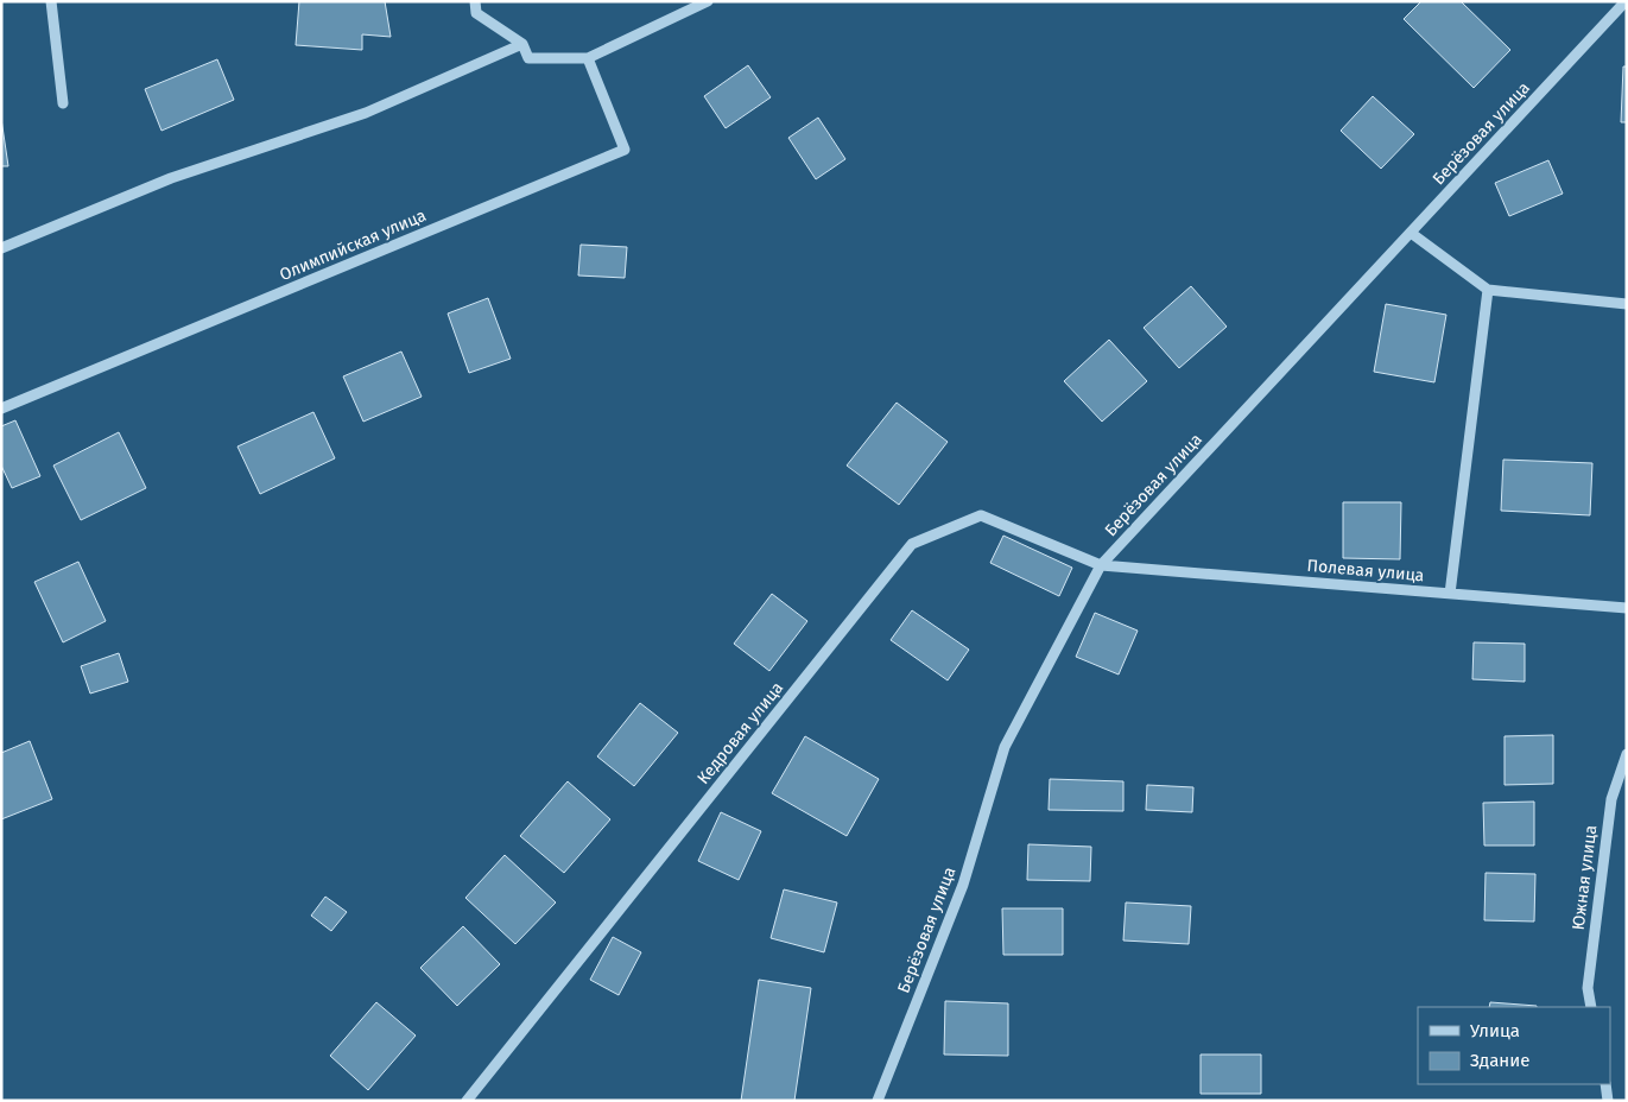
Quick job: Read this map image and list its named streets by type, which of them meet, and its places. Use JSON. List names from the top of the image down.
{
  "streets": {
    "street": [
      "Берёзовая улица",
      "Олимпийская улица",
      "Полевая улица",
      "Кедровая улица",
      "Южная улица"
    ]
  },
  "crossings": [
    ["Берёзовая улица", "Полевая улица"],
    ["Берёзовая улица", "Кедровая улица"],
    ["Полевая улица", "Кедровая улица"]
  ],
  "legend": ["Улица", "Здание"]
}
